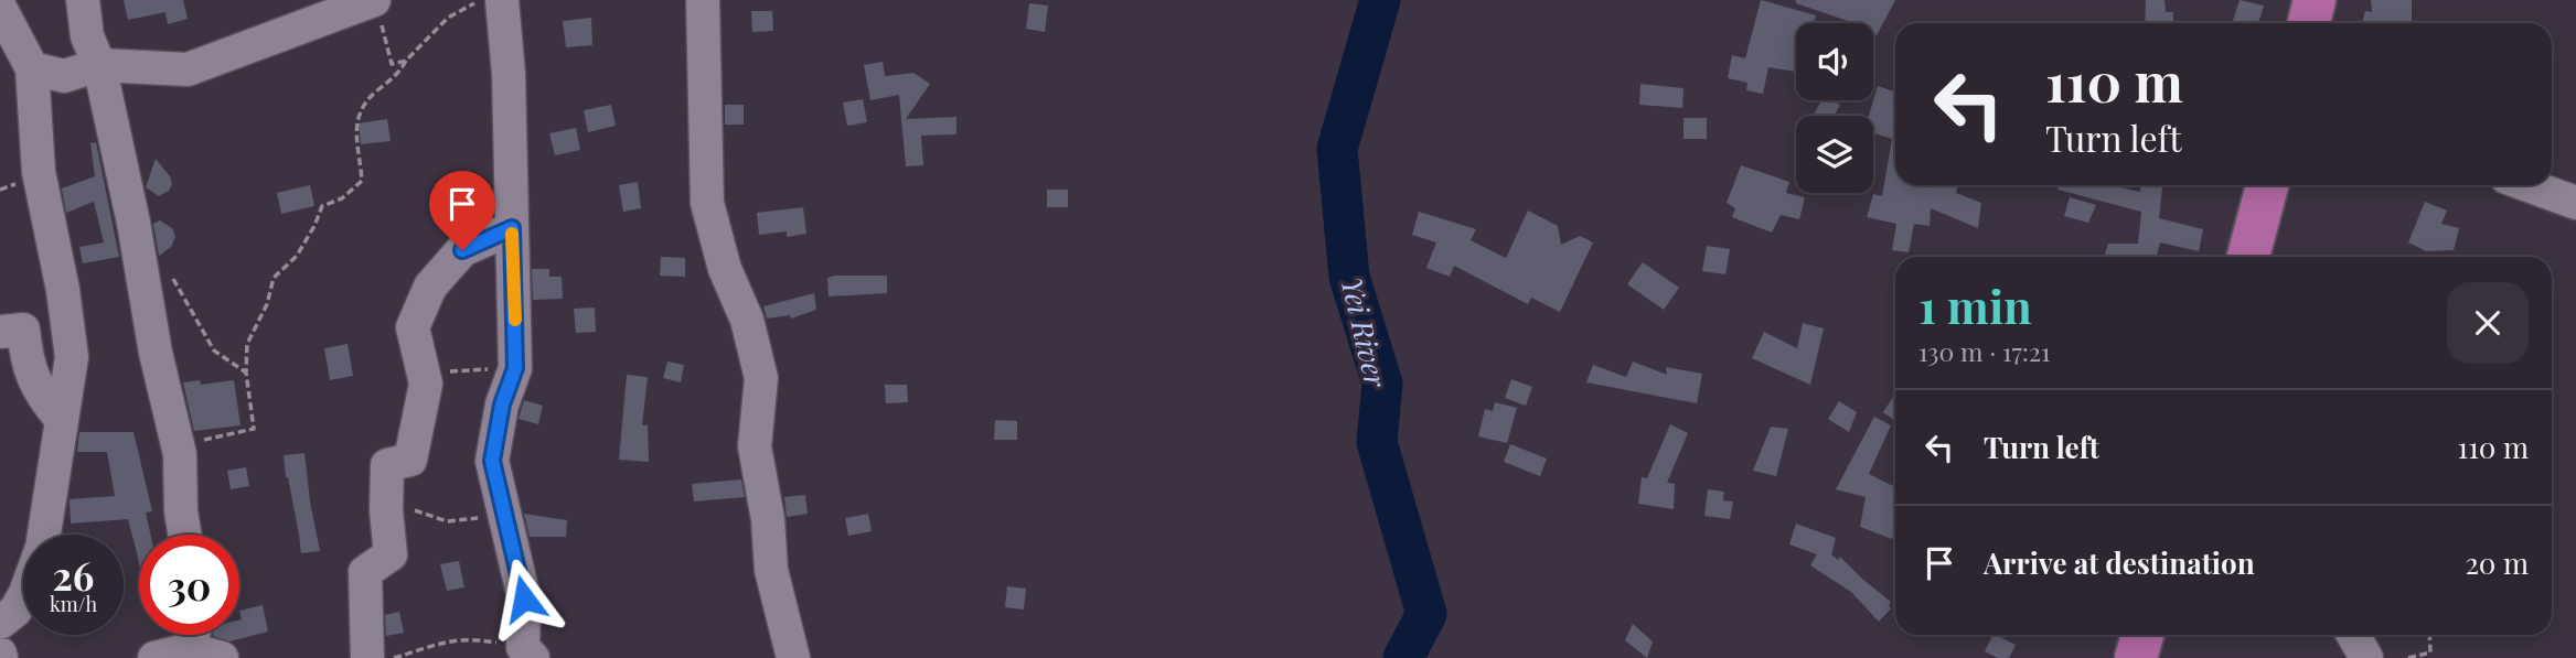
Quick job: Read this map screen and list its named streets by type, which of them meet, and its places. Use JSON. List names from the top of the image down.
{
  "water": ["Yei River"],
  "page": {
    "turn": ["110 m", "Turn left"],
    "heading": ["1 min", "130 m · 17:21"],
    "list": [
      {
        "name": "Turn left",
        "value": "110 m"
      },
      {
        "name": "Arrive at destination",
        "value": "20 m"
      }
    ],
    "speed": "26 km/h",
    "limit": "30"
  }
}
